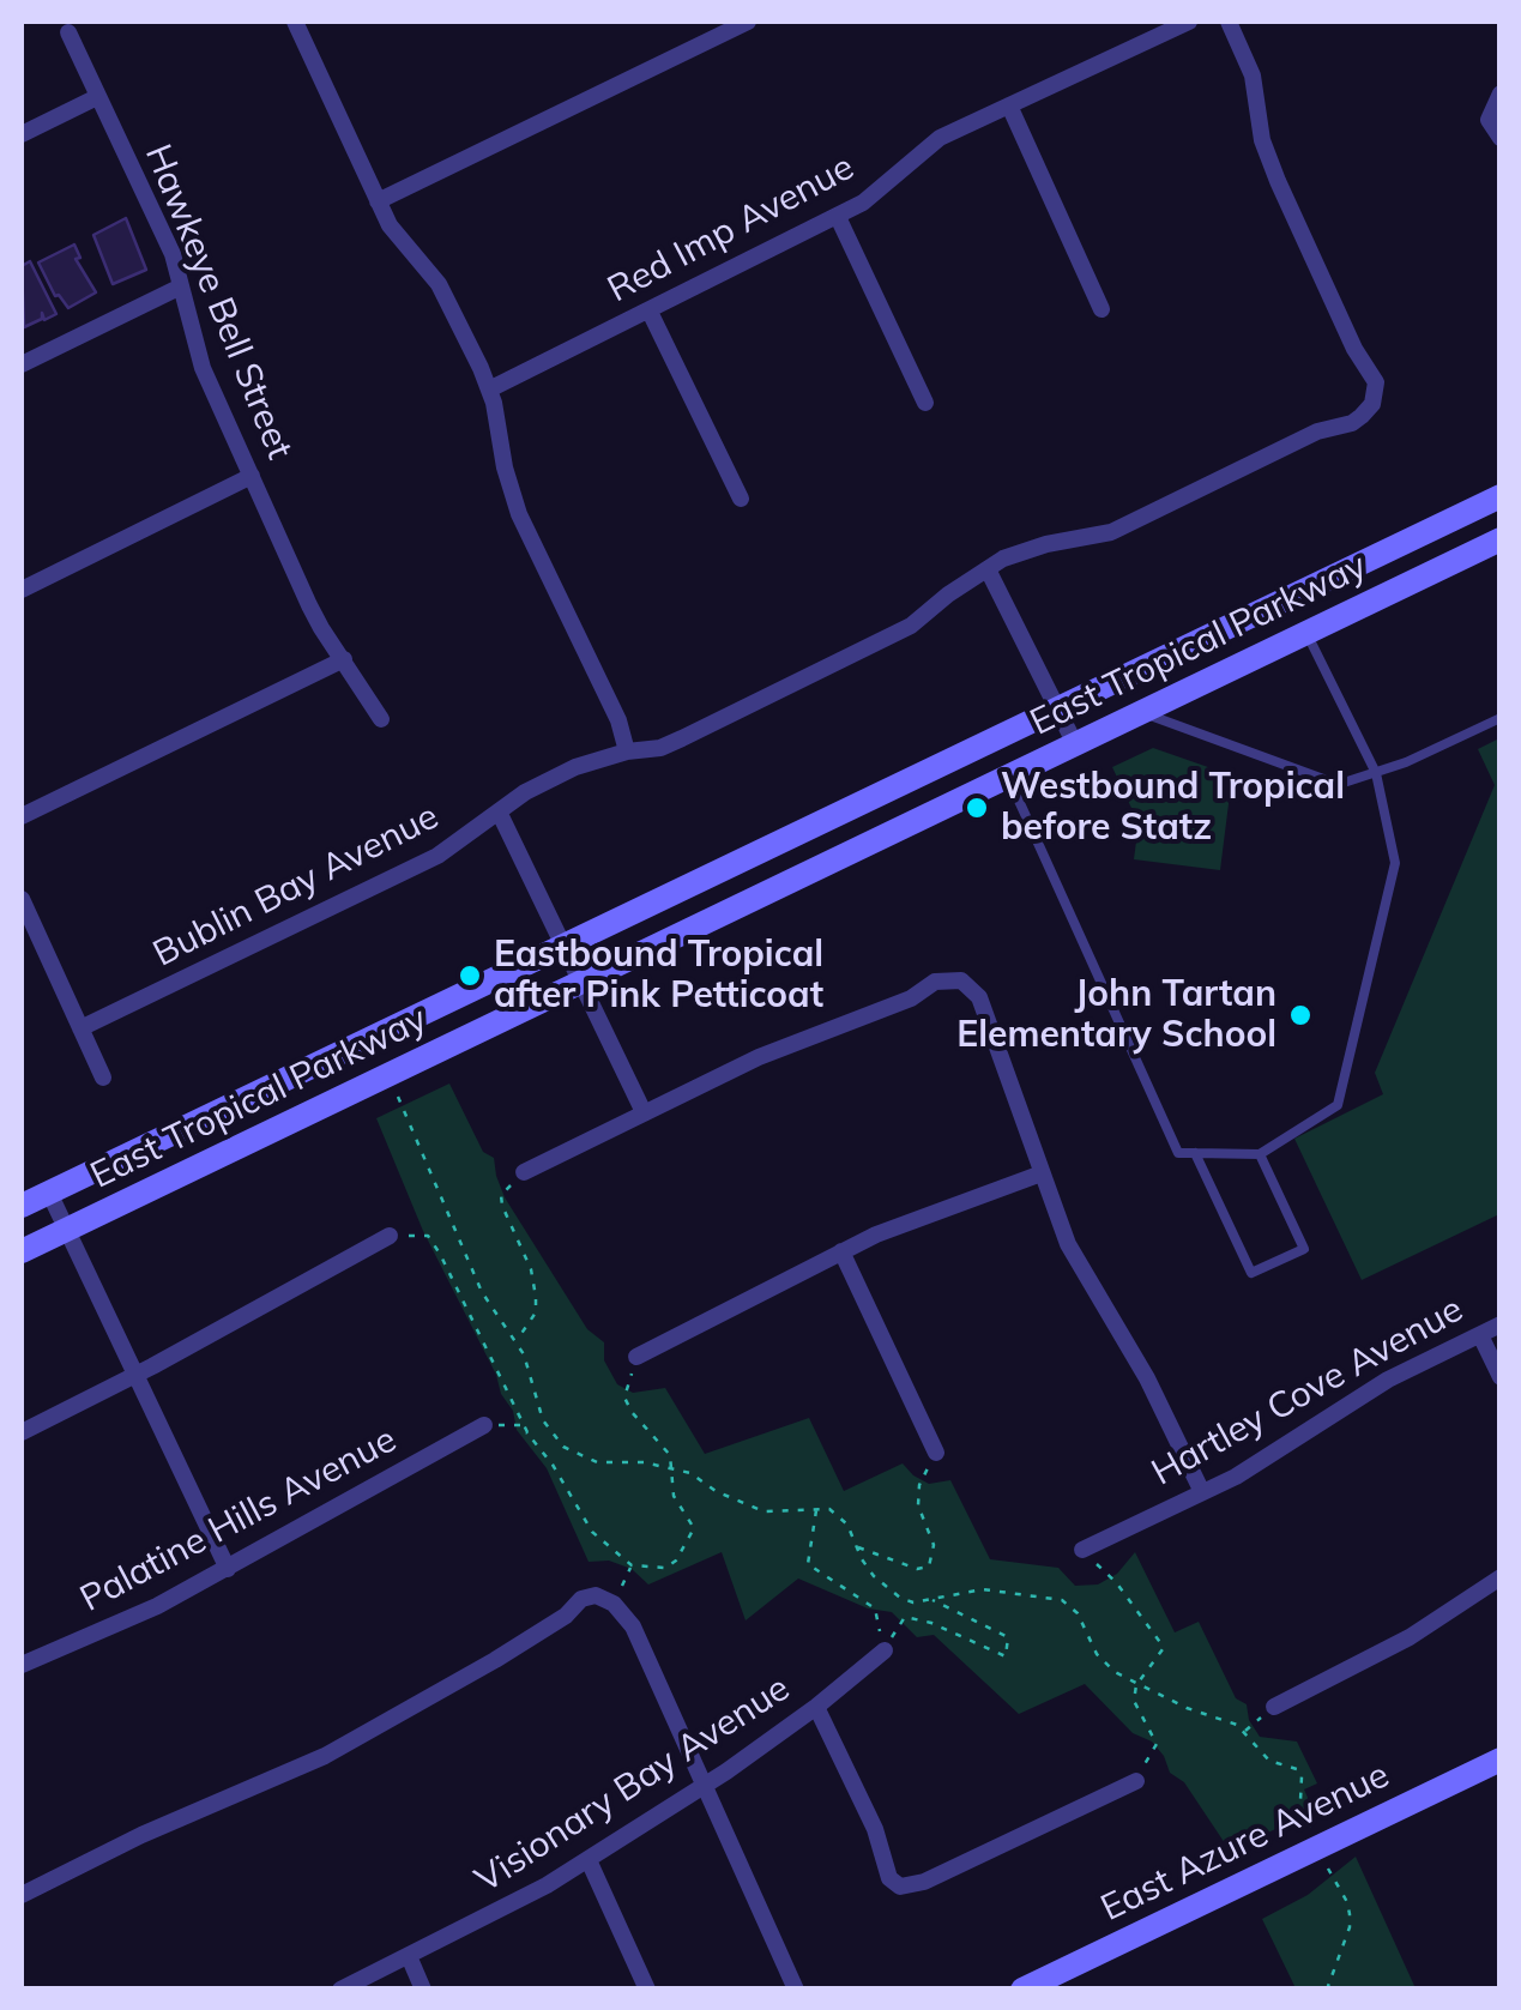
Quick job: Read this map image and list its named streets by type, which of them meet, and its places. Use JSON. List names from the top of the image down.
{
  "streets": {
    "main road": ["East Tropical Parkway", "East Azure Avenue"],
    "street": [
      "Red Imp Avenue",
      "Hawkeye Bell Street",
      "Bublin Bay Avenue",
      "Hartley Cove Avenue",
      "Palatine Hills Avenue",
      "Visionary Bay Avenue"
    ]
  },
  "places": ["Westbound Tropical before Statz", "Eastbound Tropical after Pink Petticoat", "John Tartan Elementary School"]
}
